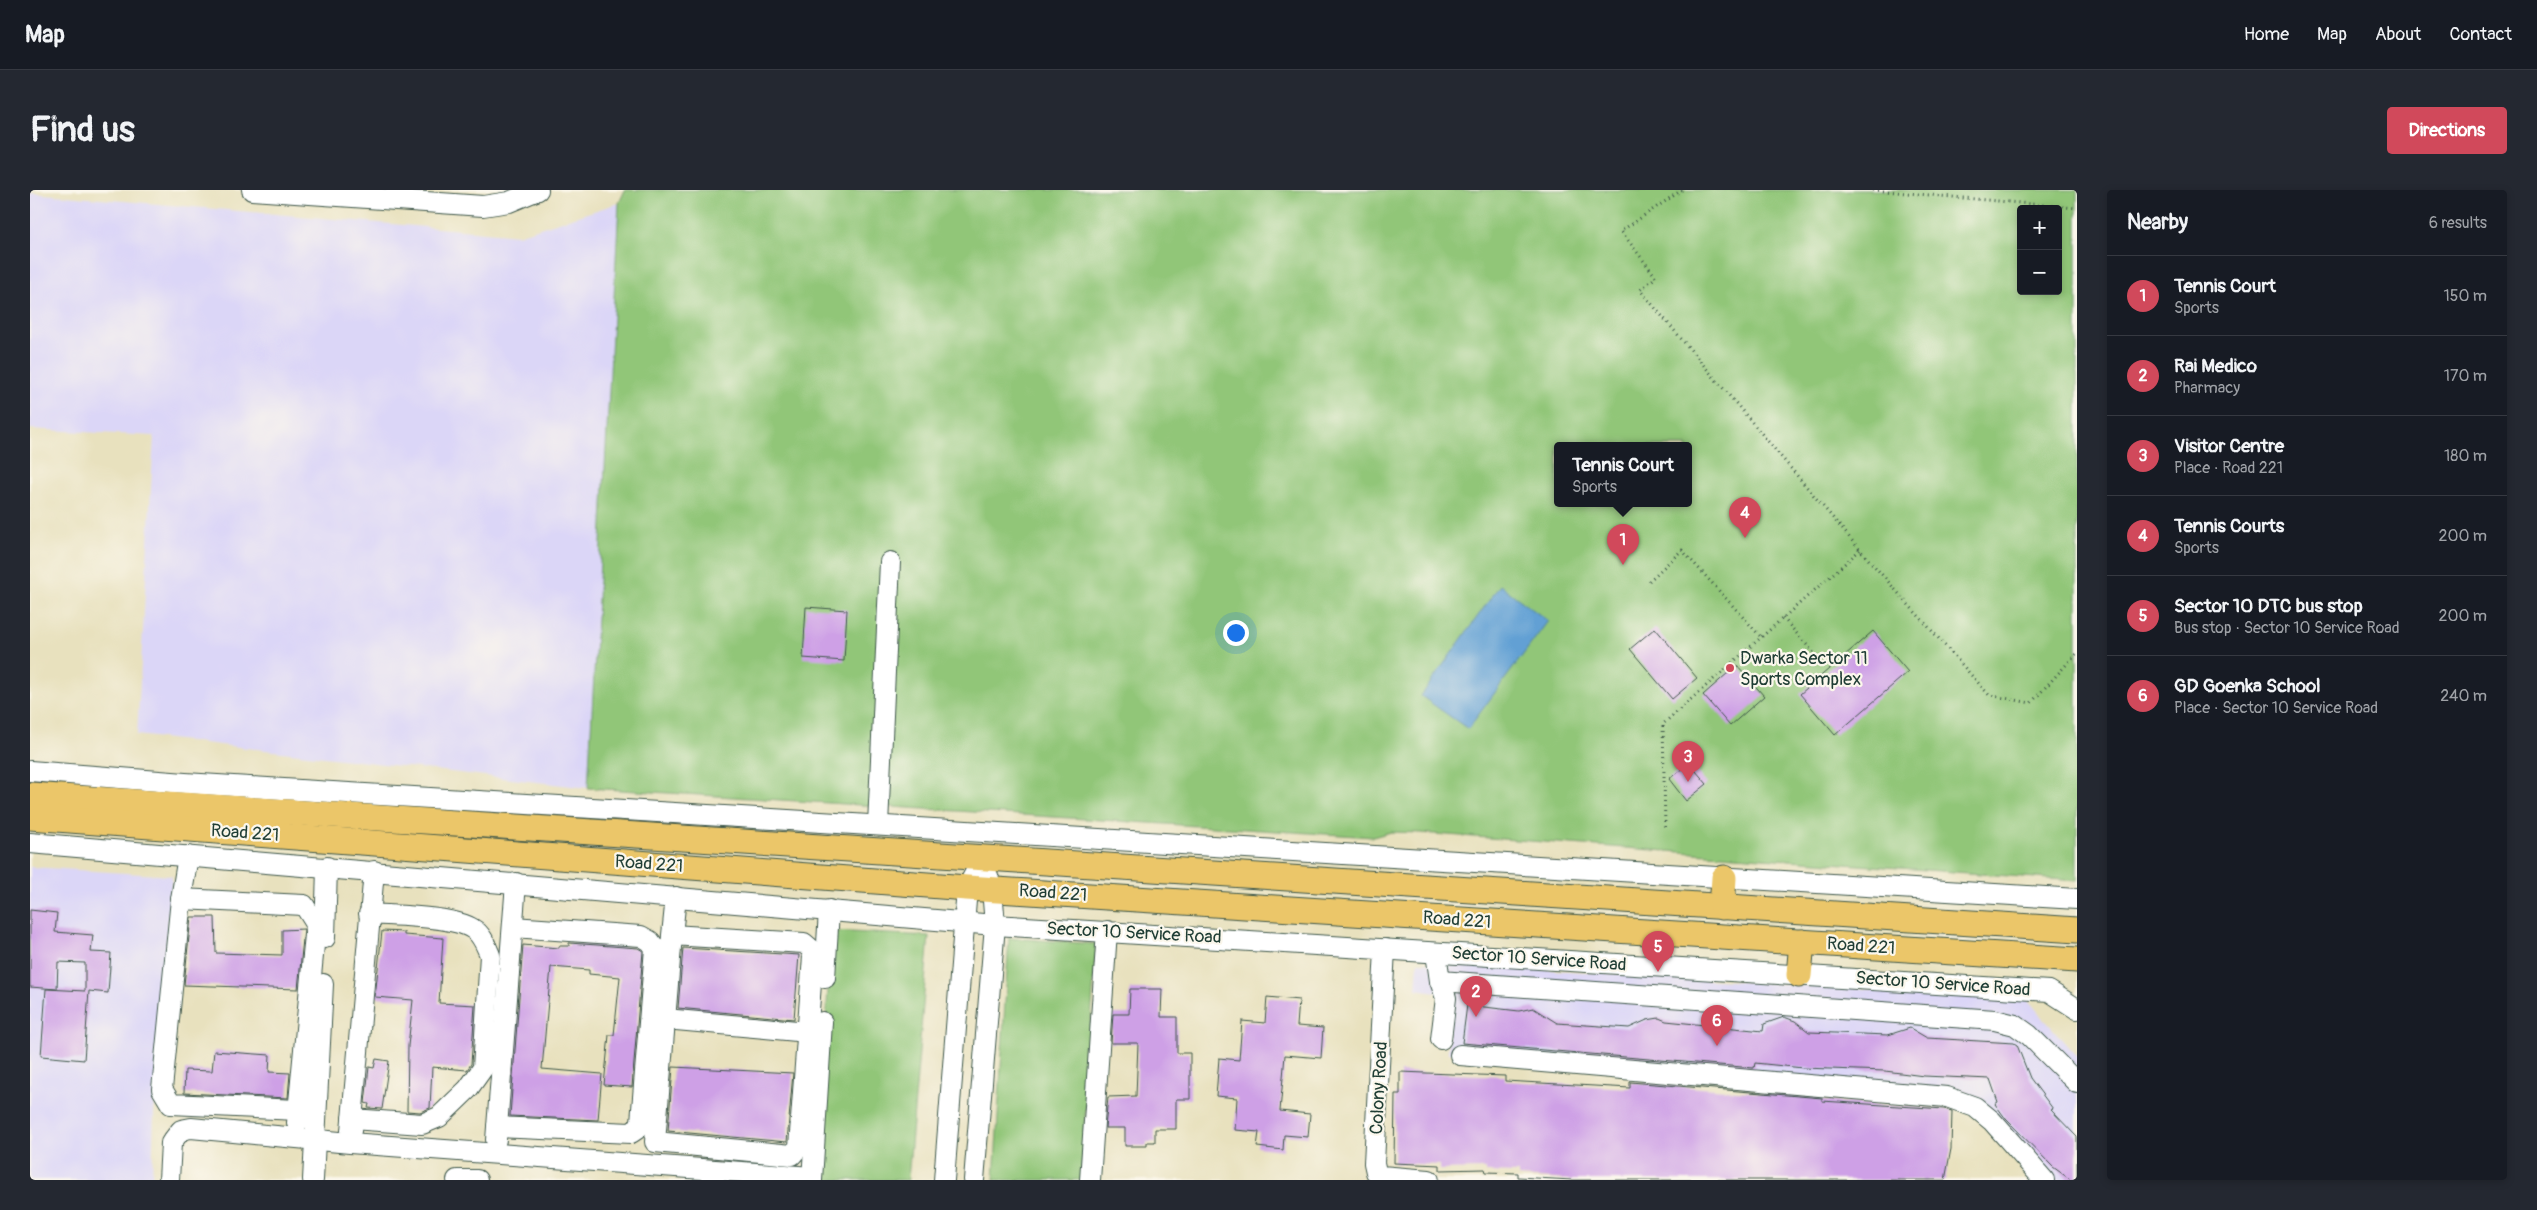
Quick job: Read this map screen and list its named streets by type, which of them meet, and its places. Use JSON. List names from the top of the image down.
{
  "streets": {
    "main road": ["Road 221"],
    "street": ["Sector 10 Service Road", "Colony Road"]
  },
  "crossings": [
    ["Sector 10 Service Road", "Colony Road"]
  ],
  "places": ["Dwarka Sector 11 Sports Complex"],
  "page": {
    "header": "Map",
    "nav": [
      "Home",
      "Map",
      "About",
      "Contact"
    ],
    "buttons": "Directions",
    "title": "Find us",
    "heading": ["Nearby", "6 results"],
    "map_buttons": ["+", "−"],
    "list": [
      {
        "mark": "1",
        "name": "Tennis Court",
        "note": "Sports",
        "value": "150 m"
      },
      {
        "mark": "2",
        "name": "Rai Medico",
        "note": "Pharmacy",
        "value": "170 m"
      },
      {
        "mark": "3",
        "name": "Visitor Centre",
        "note": "Place · Road 221",
        "value": "180 m"
      },
      {
        "mark": "4",
        "name": "Tennis Courts",
        "note": "Sports",
        "value": "200 m"
      },
      {
        "mark": "5",
        "name": "Sector 10 DTC bus stop",
        "note": "Bus stop · Sector 10 Service Road",
        "value": "200 m"
      },
      {
        "mark": "6",
        "name": "GD Goenka School",
        "note": "Place · Sector 10 Service Road",
        "value": "240 m"
      }
    ],
    "popup": ["Tennis Court", "Sports"],
    "pins": [
      "4",
      "1",
      "3",
      "5",
      "2",
      "6"
    ]
  }
}
